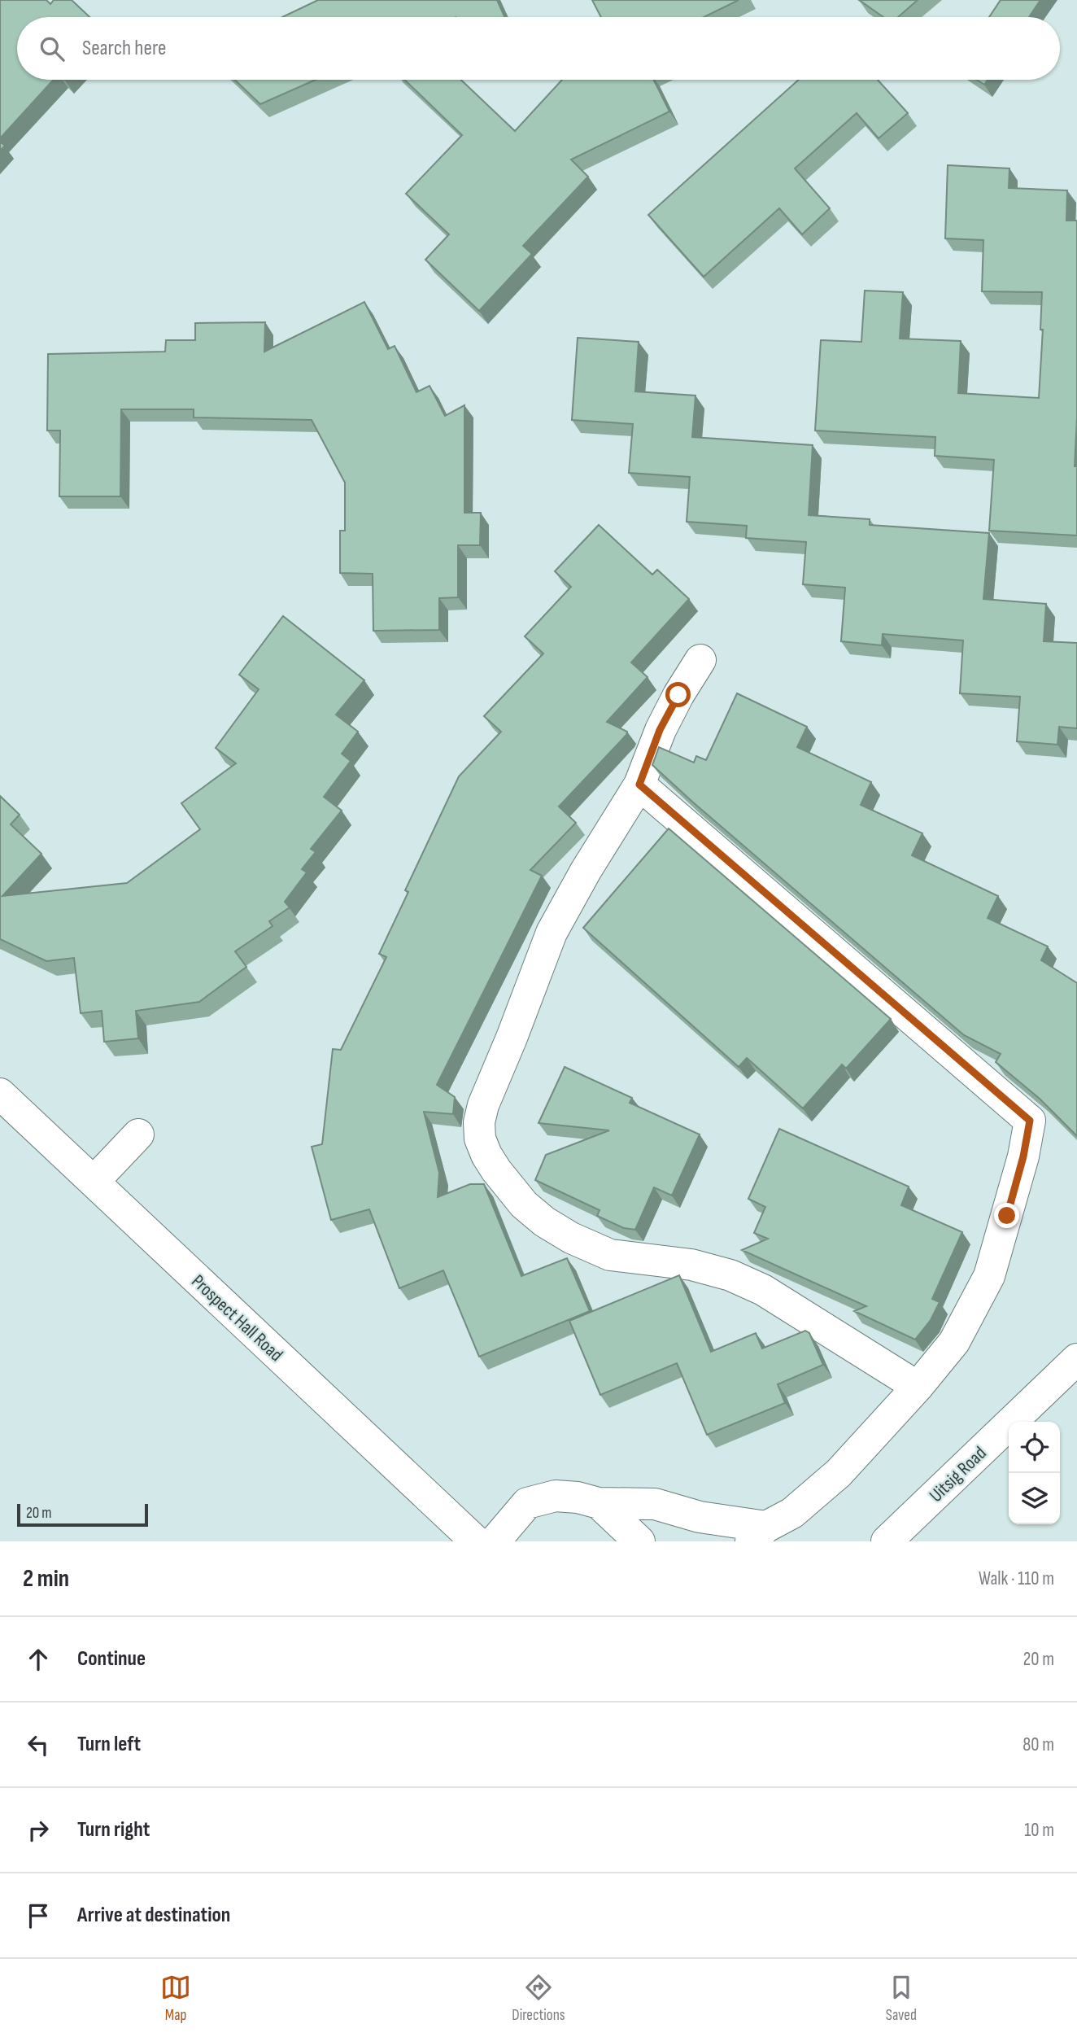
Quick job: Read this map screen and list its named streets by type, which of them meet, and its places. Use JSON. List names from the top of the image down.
{
  "streets": {
    "street": ["Prospect Hall Road", "Uitsig Road"]
  },
  "scale_bar": "20 m",
  "page": {
    "search": "Search here",
    "scale": "20 m",
    "heading": ["2 min", "Walk · 110 m"],
    "list": [
      ["Continue", "20 m"],
      ["Turn left", "80 m"],
      ["Turn right", "10 m"],
      "Arrive at destination"
    ],
    "nav": ["Map", "Directions", "Saved"]
  }
}
